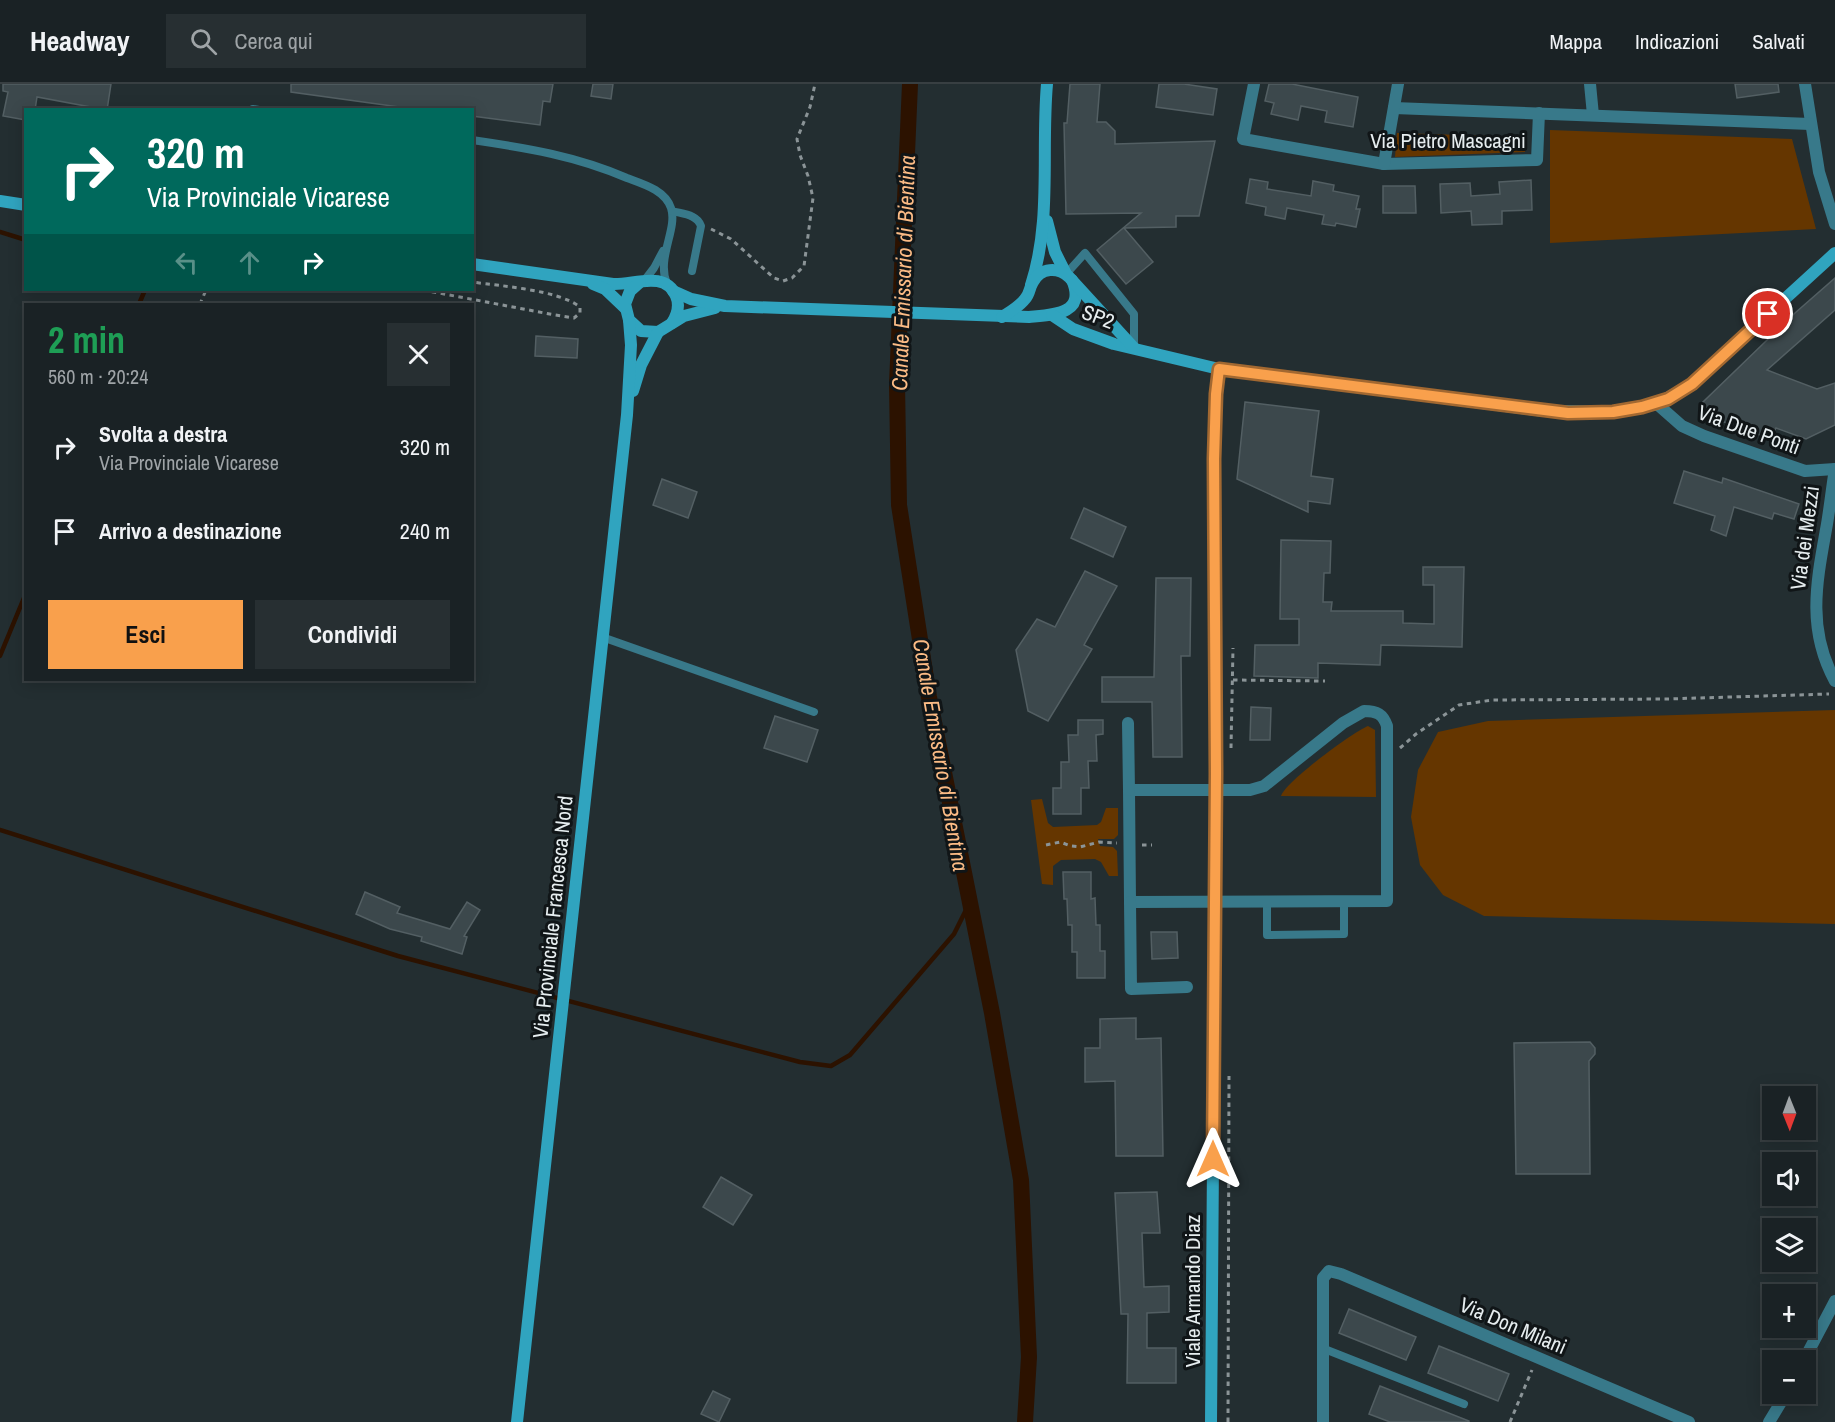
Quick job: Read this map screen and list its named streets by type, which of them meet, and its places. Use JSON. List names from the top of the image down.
{
  "streets": {
    "main road": ["SP2", "Via Provinciale Francesca Nord", "Viale Armando Diaz"],
    "street": [
      "Via Pietro Mascagni",
      "Via Due Ponti",
      "Via dei Mezzi",
      "Via Don Milani"
    ]
  },
  "crossings": [
    ["SP2", "Via Due Ponti"],
    ["SP2", "Viale Armando Diaz"],
    ["Via Due Ponti", "Via dei Mezzi"]
  ],
  "water": ["Canale Emissario di Bientina"],
  "north": "bottom",
  "page": {
    "header": "Headway",
    "search": "Cerca qui",
    "nav": ["Mappa", "Indicazioni", "Salvati"],
    "turn": ["320 m", "Via Provinciale Vicarese"],
    "heading": ["2 min", "560 m · 20:24"],
    "list": [
      {
        "name": "Svolta a destra",
        "note": "Via Provinciale Vicarese",
        "value": "320 m"
      },
      {
        "name": "Arrivo a destinazione",
        "value": "240 m"
      }
    ],
    "buttons": ["Esci", "Condividi"],
    "map_buttons": ["+", "−"]
  }
}
